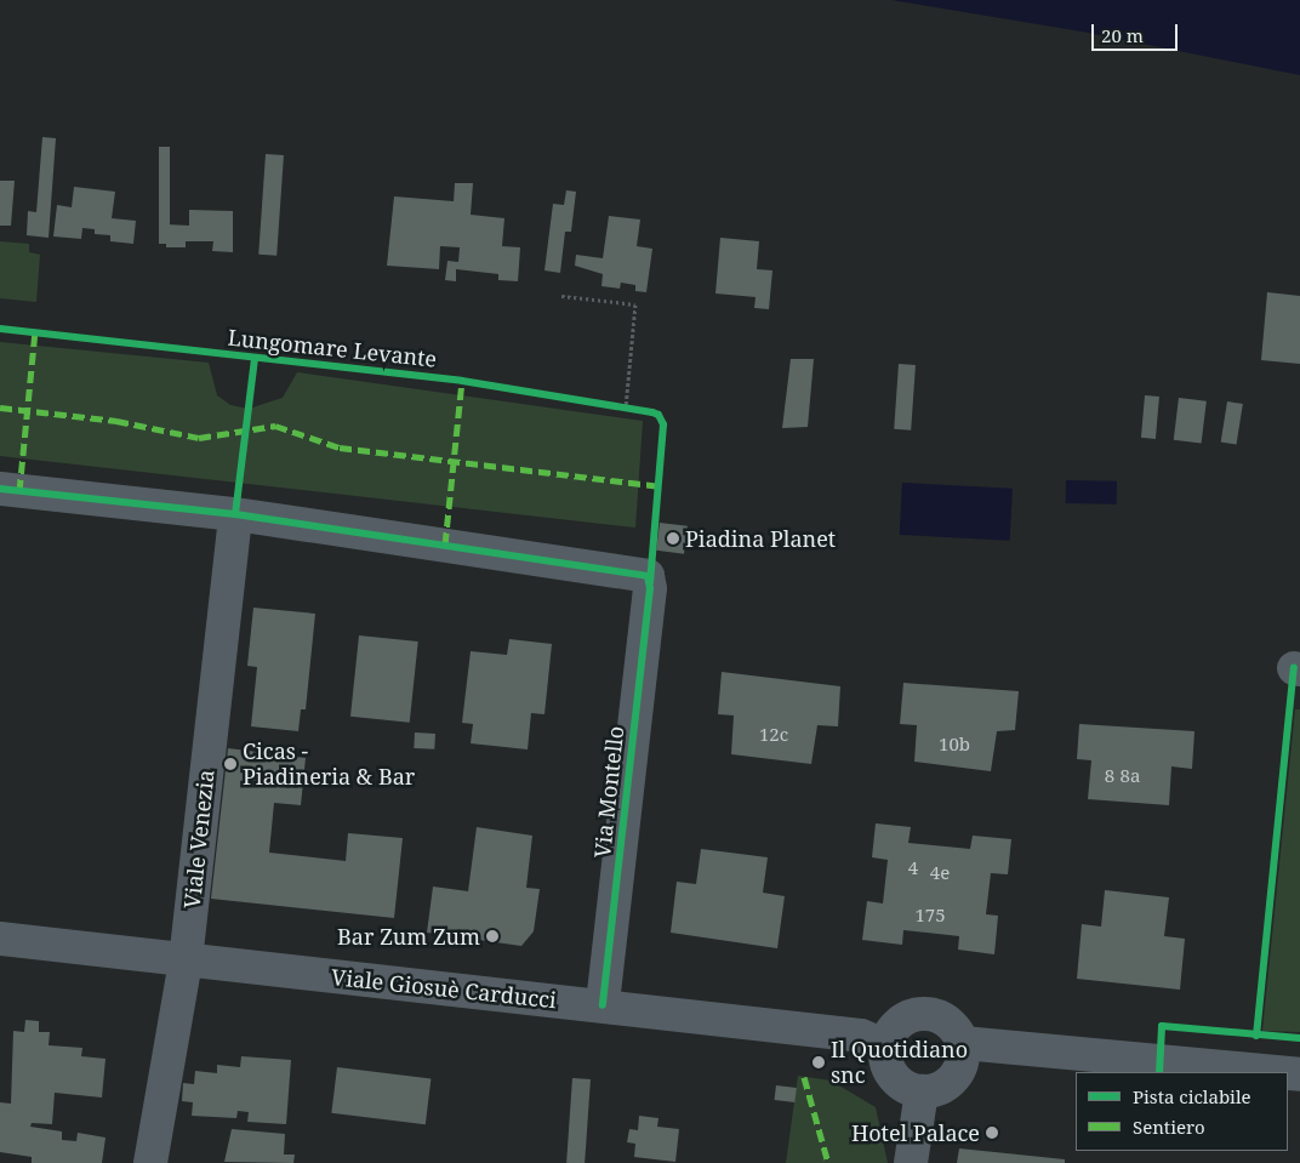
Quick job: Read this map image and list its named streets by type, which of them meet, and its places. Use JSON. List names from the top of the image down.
{
  "streets": {
    "street": ["Via Montello", "Viale Venezia", "Viale Giosuè Carducci"],
    "cycle path": ["Lungomare Levante"]
  },
  "crossings": [
    ["Via Montello", "Viale Venezia"],
    ["Via Montello", "Viale Giosuè Carducci"],
    ["Viale Venezia", "Viale Giosuè Carducci"]
  ],
  "places": [
    "Piadina Planet",
    "Cicas - Piadineria & Bar",
    "Bar Zum Zum",
    "Il Quotidiano snc",
    "Hotel Palace"
  ],
  "house_numbers": [
    "12c",
    "10b",
    "8",
    "8a",
    "4",
    "4e",
    "175"
  ],
  "legend": ["Pista ciclabile", "Sentiero"],
  "scale_bar": "20 m"
}
